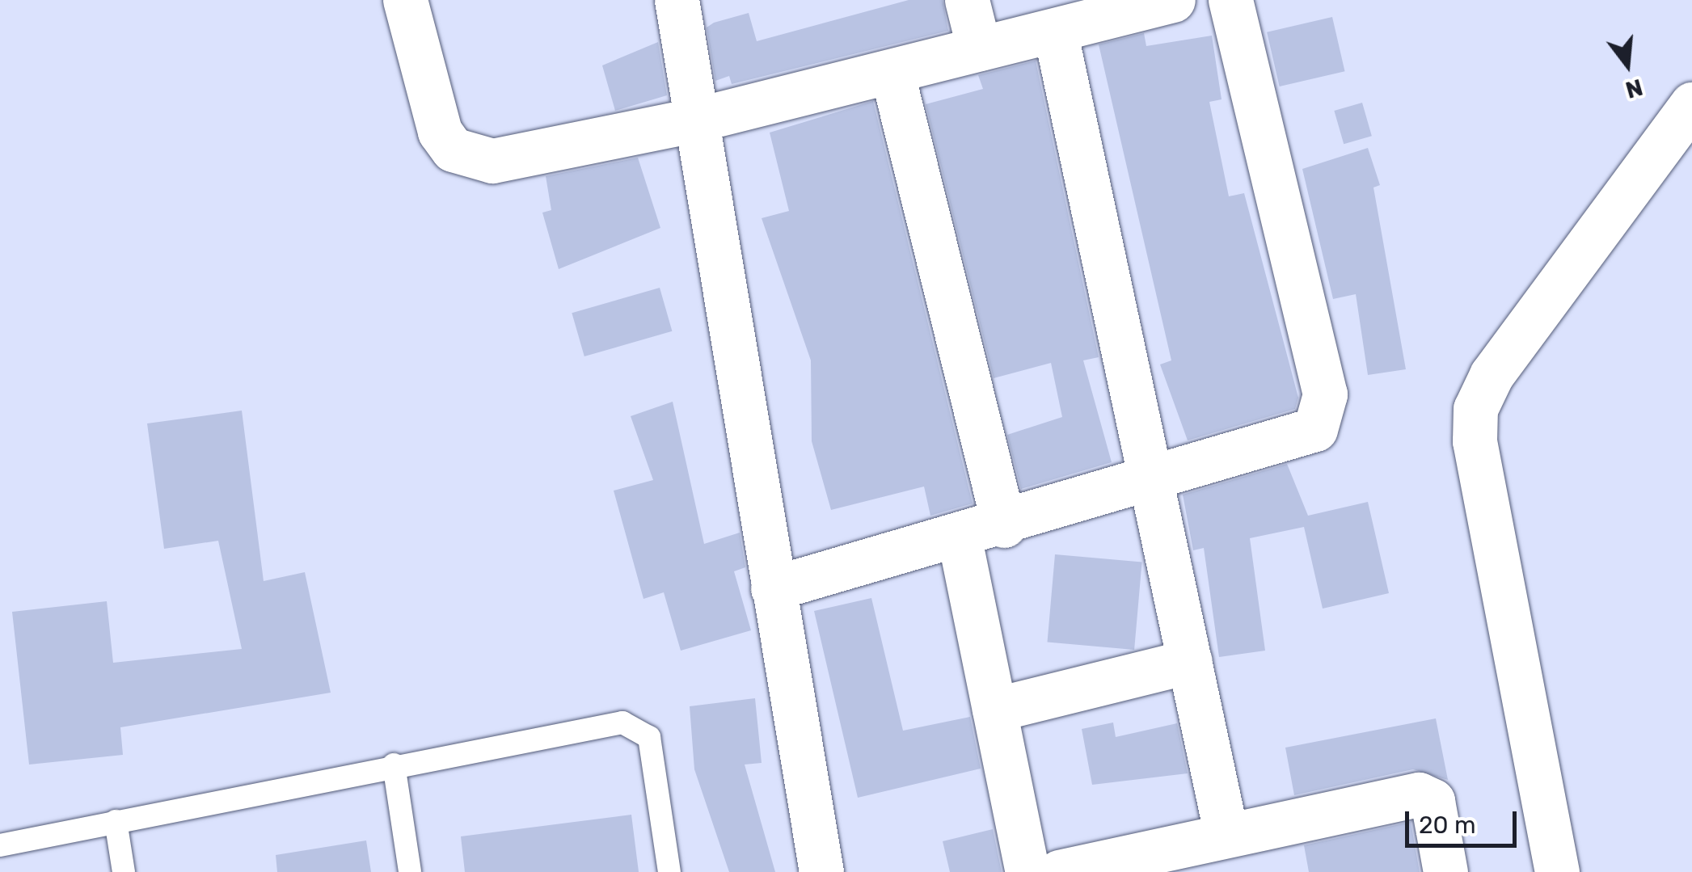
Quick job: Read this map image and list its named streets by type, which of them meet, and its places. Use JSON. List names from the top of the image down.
{
  "scale_bar": "20 m",
  "north": "bottom"
}
